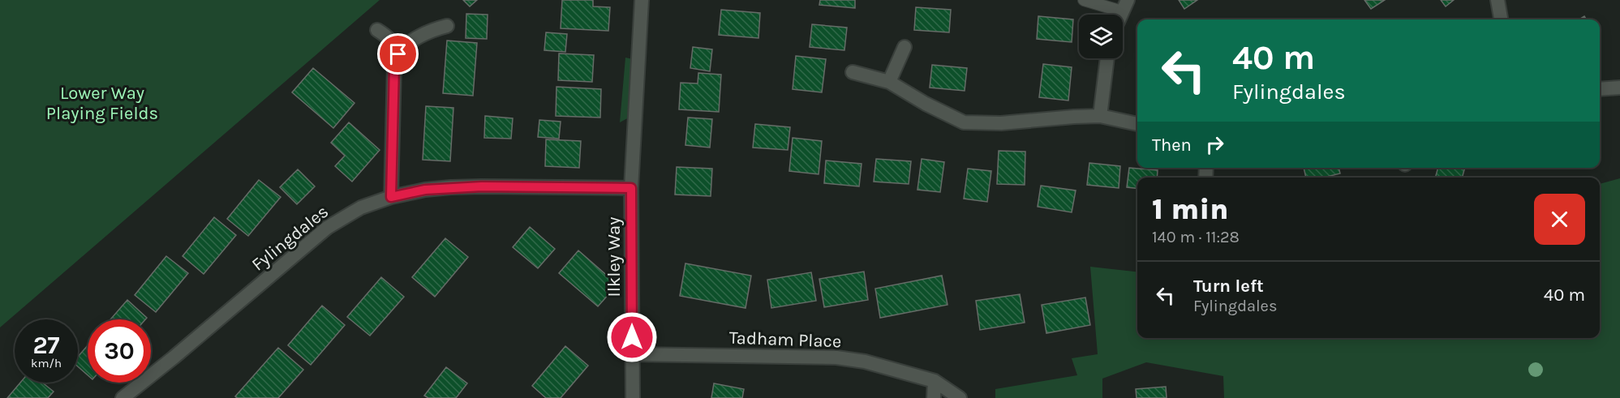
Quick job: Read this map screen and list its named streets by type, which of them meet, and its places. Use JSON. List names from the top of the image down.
{
  "streets": {
    "street": ["Fylingdales", "Ilkley Way", "Tadham Place"]
  },
  "crossings": [
    ["Fylingdales", "Ilkley Way"],
    ["Ilkley Way", "Tadham Place"]
  ],
  "parks": ["Lower Way Playing Fields"],
  "page": {
    "turn": ["40 m", "Fylingdales"],
    "then": "Then",
    "heading": ["1 min", "140 m · 11:28"],
    "list": [
      {
        "name": "Turn left",
        "note": "Fylingdales",
        "value": "40 m"
      }
    ],
    "speed": "27 km/h",
    "limit": "30"
  }
}
